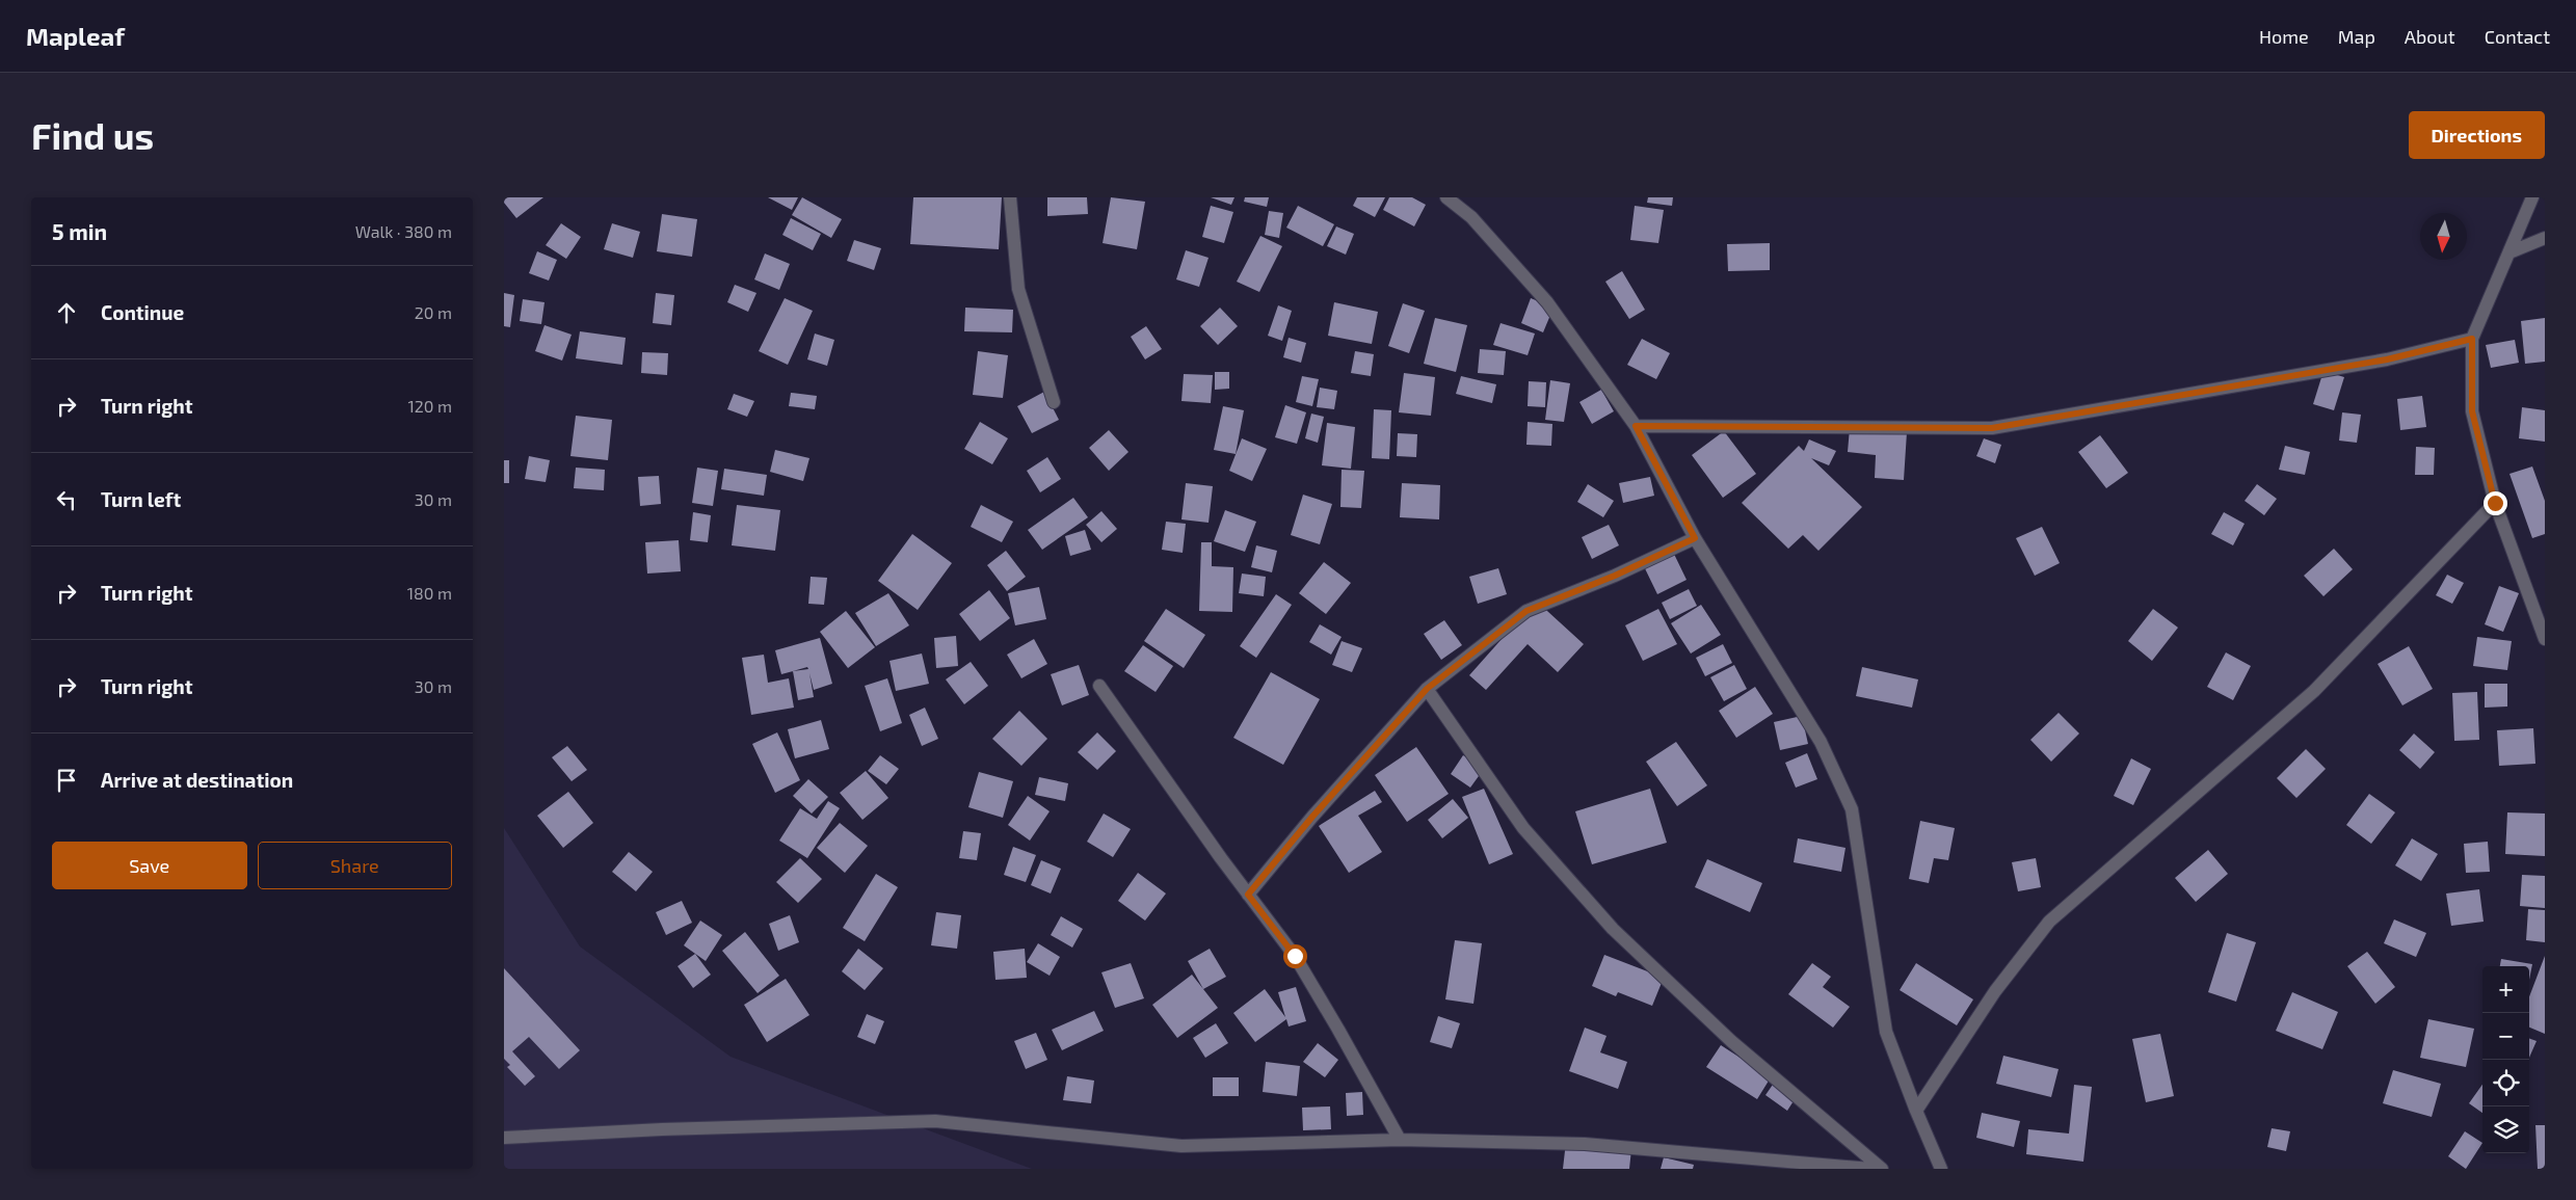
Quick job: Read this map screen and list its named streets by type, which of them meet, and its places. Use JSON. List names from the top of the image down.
{
  "north": "bottom",
  "page": {
    "header": "Mapleaf",
    "nav": [
      "Home",
      "Map",
      "About",
      "Contact"
    ],
    "buttons": [
      "Directions",
      ["Save", "Share"]
    ],
    "title": "Find us",
    "heading": ["5 min", "Walk · 380 m"],
    "list": [
      ["Continue", "20 m"],
      ["Turn right", "120 m"],
      ["Turn left", "30 m"],
      ["Turn right", "180 m"],
      ["Turn right", "30 m"],
      "Arrive at destination"
    ],
    "map_buttons": ["+", "−"]
  }
}
